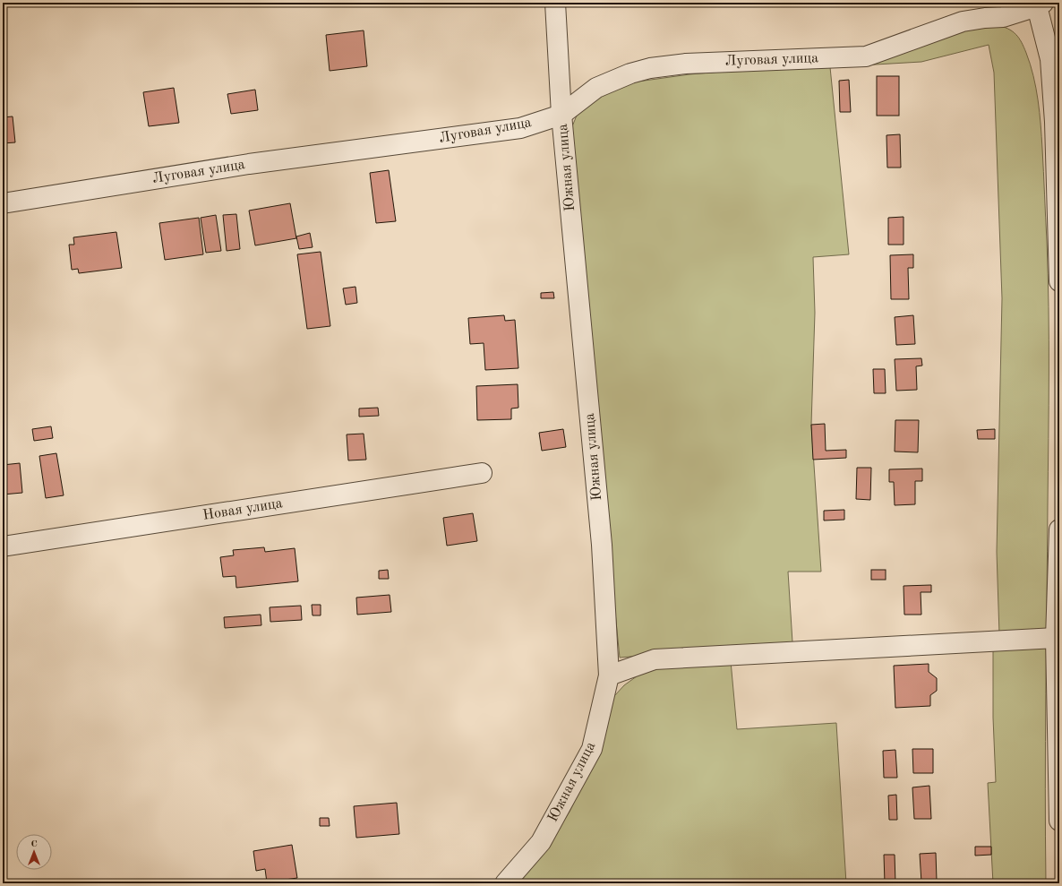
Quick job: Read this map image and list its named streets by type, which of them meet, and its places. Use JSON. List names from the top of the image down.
{
  "streets": {
    "street": ["Луговая улица", "Южная улица", "Новая улица"]
  },
  "crossings": [
    ["Луговая улица", "Южная улица"]
  ],
  "north": "top"
}
